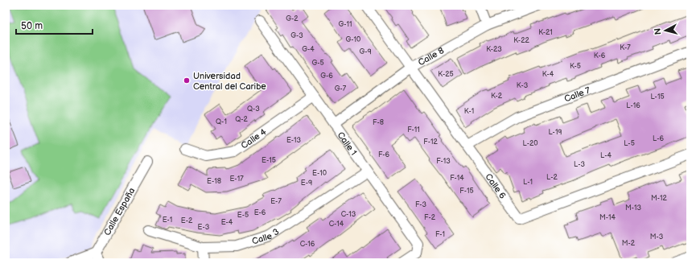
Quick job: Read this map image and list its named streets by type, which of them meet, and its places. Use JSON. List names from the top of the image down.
{
  "streets": {
    "street": [
      "Calle 8",
      "Calle 7",
      "Calle 4",
      "Calle 1",
      "Calle 6",
      "Calle España",
      "Calle 3"
    ]
  },
  "crossings": [
    ["Calle 8", "Calle 1"],
    ["Calle 8", "Calle 6"],
    ["Calle 7", "Calle 6"],
    ["Calle 4", "Calle 1"],
    ["Calle 1", "Calle 3"]
  ],
  "places": ["Universidad Central del Caribe"],
  "house_numbers": [
    "G-2",
    "G-11",
    "K-21",
    "G-3",
    "G-10",
    "K-22",
    "K-7",
    "G-4",
    "K-23",
    "G-9",
    "K-6",
    "G-5",
    "K-5",
    "K-25",
    "K-4",
    "G-6",
    "K-3",
    "G-7",
    "K-2",
    "L-15",
    "L-16",
    "Q-3",
    "K-1",
    "Q-2",
    "Q-1",
    "F-8",
    "F-11",
    "L-19",
    "L-6",
    "E-13",
    "F-12",
    "L-20",
    "L-5",
    "F-6",
    "L-4",
    "E-15",
    "F-13",
    "L-3",
    "E-10",
    "L-2",
    "F-14",
    "E-17",
    "E-18",
    "L-1",
    "E-9",
    "F-15",
    "M-12",
    "E-7",
    "F-3",
    "M-13",
    "E-6",
    "C-13",
    "E-5",
    "F-2",
    "M-14",
    "E-1",
    "E-2",
    "E-4",
    "C-14",
    "E-3",
    "F-1",
    "M-3",
    "M-2",
    "C-16"
  ],
  "scale_bar": "50 m",
  "north": "left"
}
